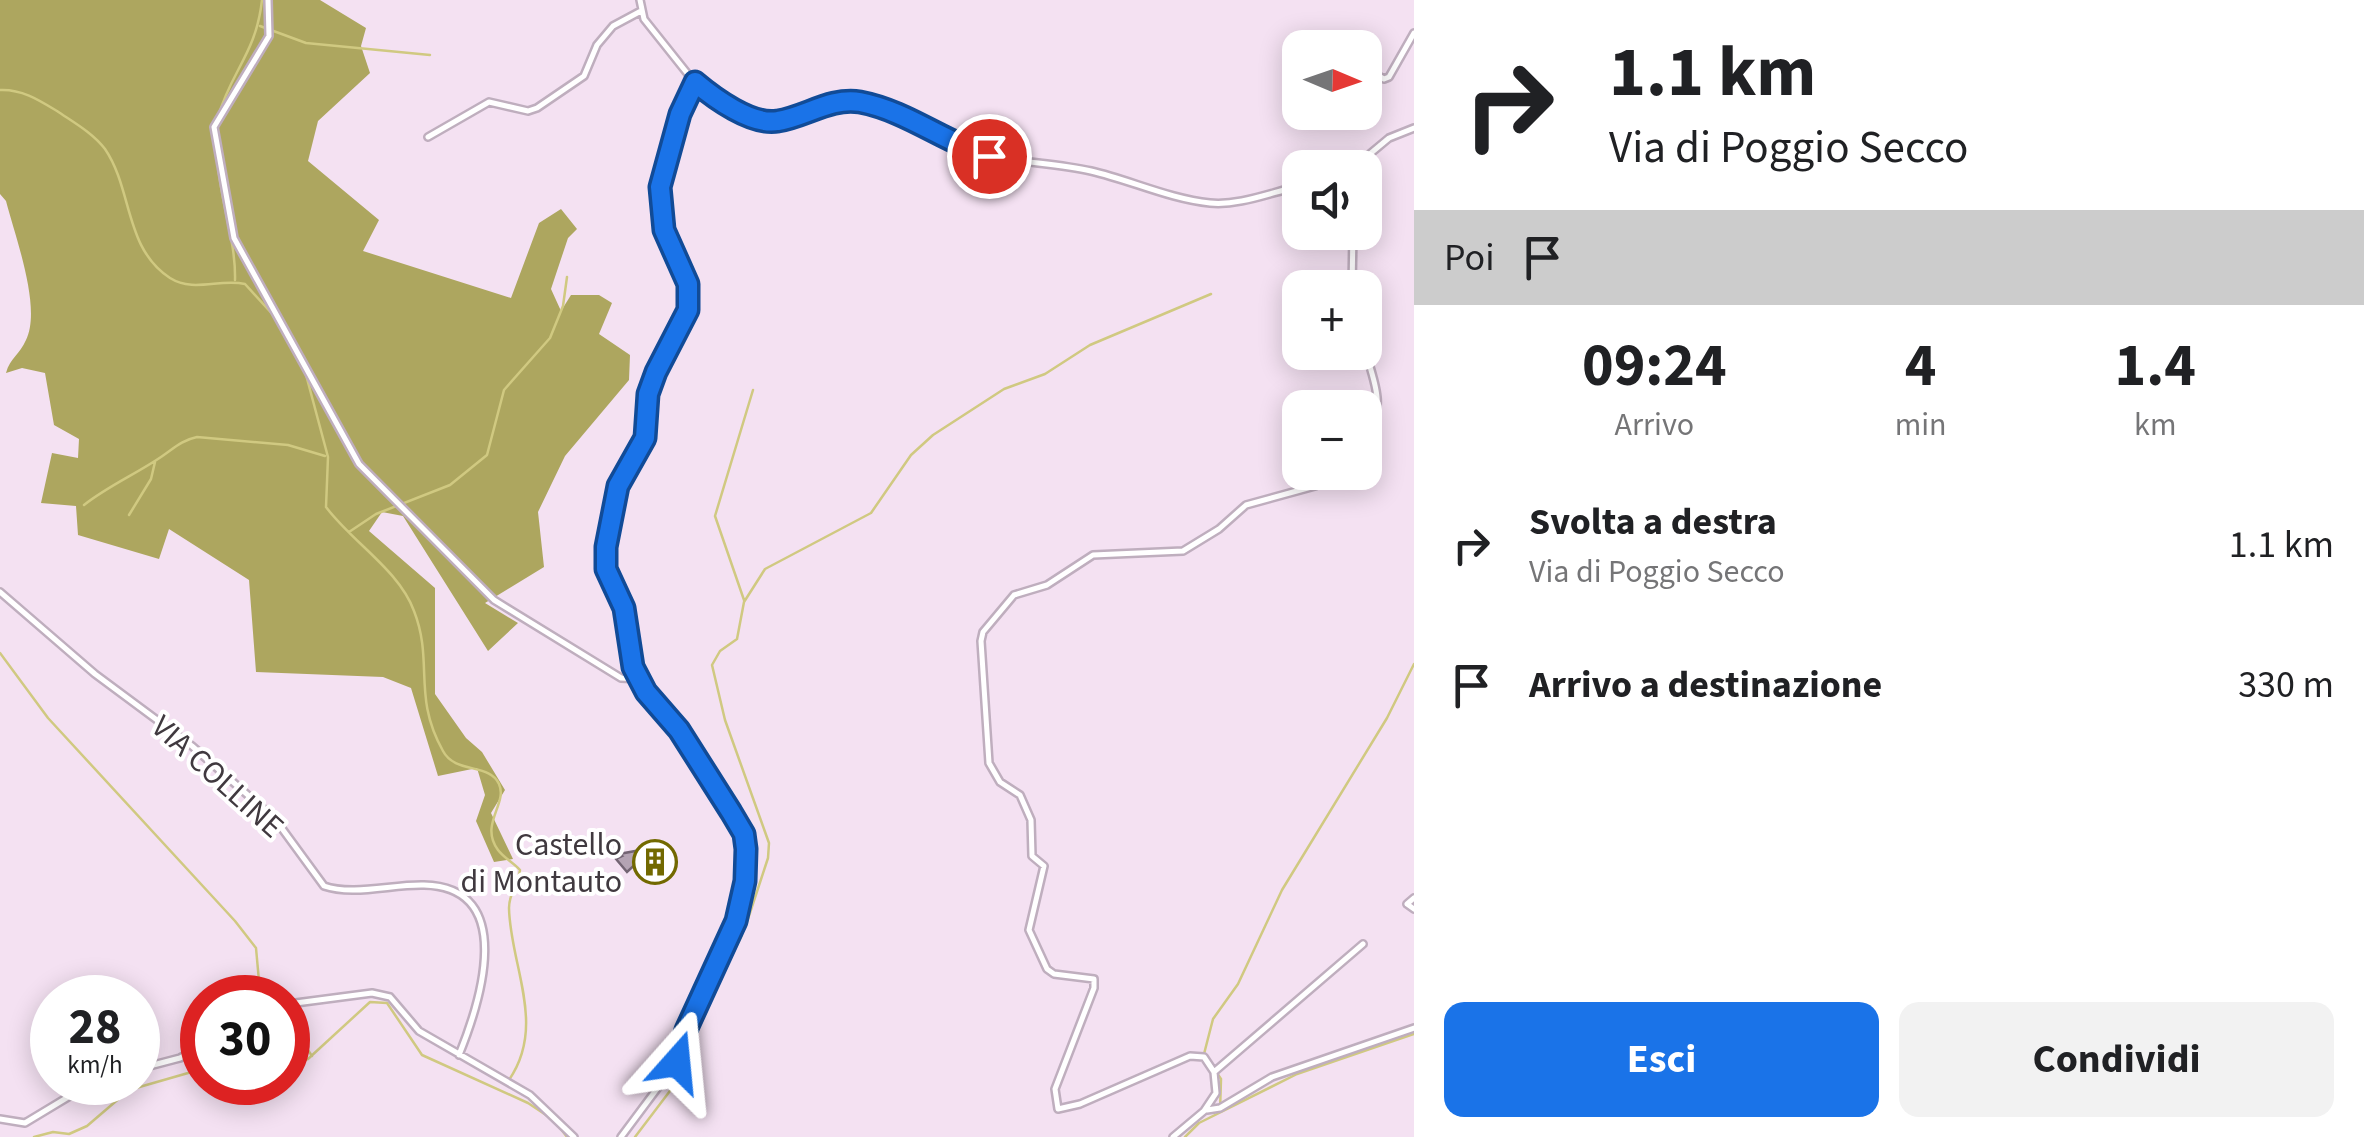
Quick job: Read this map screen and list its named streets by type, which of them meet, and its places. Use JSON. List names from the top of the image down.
{
  "streets": {
    "street": ["VIA COLLINE"]
  },
  "places": {
    "building": ["Castello di Montauto"]
  },
  "north": "right",
  "page": {
    "turn": ["1.1 km", "Via di Poggio Secco"],
    "map_buttons": ["+", "−"],
    "then": "Poi",
    "eta": [
      "09:24",
      "Arrivo",
      "4",
      "min",
      "1.4",
      "km"
    ],
    "list": [
      {
        "name": "Svolta a destra",
        "note": "Via di Poggio Secco",
        "value": "1.1 km"
      },
      {
        "name": "Arrivo a destinazione",
        "value": "330 m"
      }
    ],
    "speed": "28 km/h",
    "limit": "30",
    "buttons": ["Esci", "Condividi"]
  }
}
